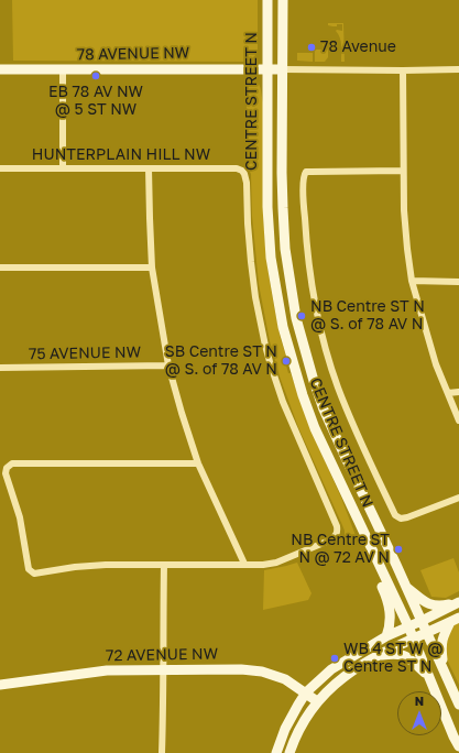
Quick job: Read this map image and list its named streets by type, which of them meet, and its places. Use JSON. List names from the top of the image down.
{
  "streets": {
    "main road": ["78 AVENUE NW", "CENTRE STREET N", "72 AVENUE NW"],
    "street": ["HUNTERPLAIN HILL NW", "75 AVENUE NW"]
  },
  "crossings": [
    ["78 AVENUE NW", "CENTRE STREET N"]
  ],
  "places": [
    "78 Avenue",
    "EB 78 AV NW @ 5 ST NW",
    "NB Centre ST N @ S. of 78 AV N",
    "SB Centre ST N @ S. of 78 AV N",
    "NB Centre ST N @ 72 AV N",
    "WB 4 ST W @ Centre ST N"
  ],
  "north": "top"
}
